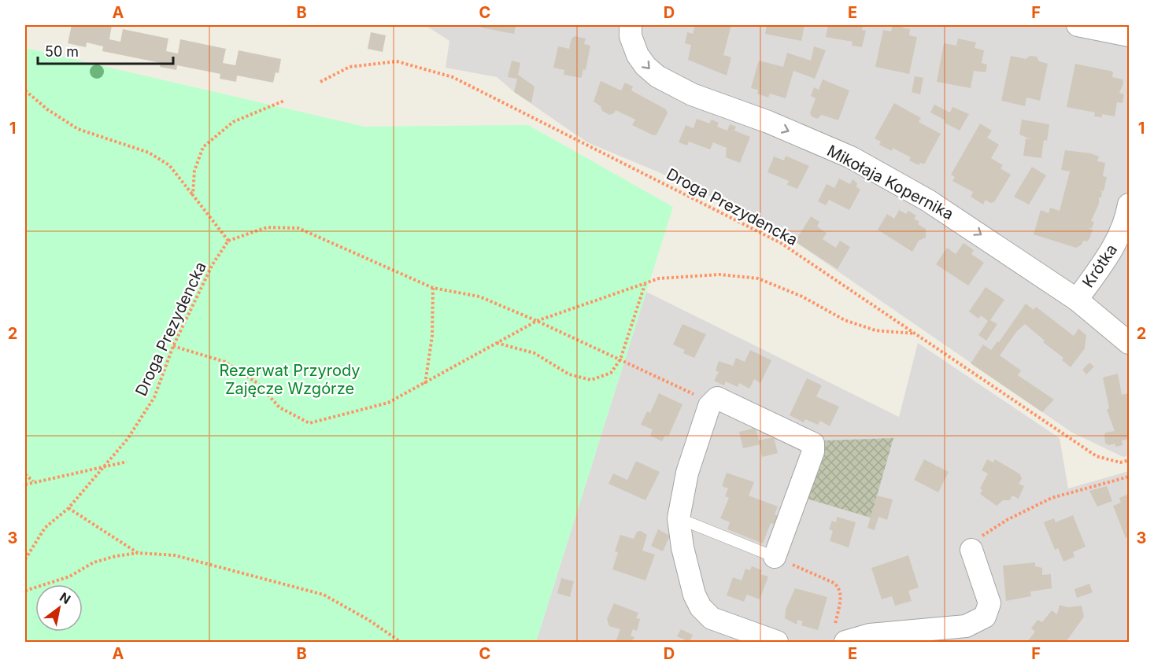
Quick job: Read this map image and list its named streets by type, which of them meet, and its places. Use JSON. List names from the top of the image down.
{
  "streets": {
    "street": ["Mikołaja Kopernika", "Krótka"],
    "path": ["Droga Prezydencka"]
  },
  "crossings": [
    ["Mikołaja Kopernika", "Krótka"]
  ],
  "one_way": ["Mikołaja Kopernika"],
  "parks": ["Rezerwat Przyrody Zajęcze Wzgórze"],
  "scale_bar": "50 m",
  "north": "top right",
  "grid": {
    "columns": [
      "A",
      "B",
      "C",
      "D",
      "E",
      "F"
    ],
    "rows": ["1", "2", "3"]
  }
}
